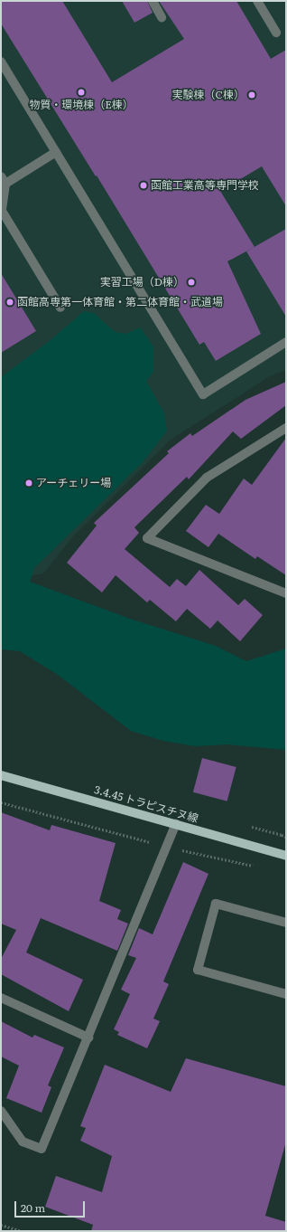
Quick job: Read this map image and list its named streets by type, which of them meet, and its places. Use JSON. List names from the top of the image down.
{
  "streets": {
    "main road": ["3.4.45 トラピスチヌ線"]
  },
  "places": [
    "物質・環境棟（E棟）",
    "実験棟（C棟）",
    "函館工業高等専門学校",
    "実習工場（D棟）",
    "函館高専第一体育館・第二体育館・武道場",
    "アーチェリー場"
  ],
  "scale_bar": "20 m"
}
